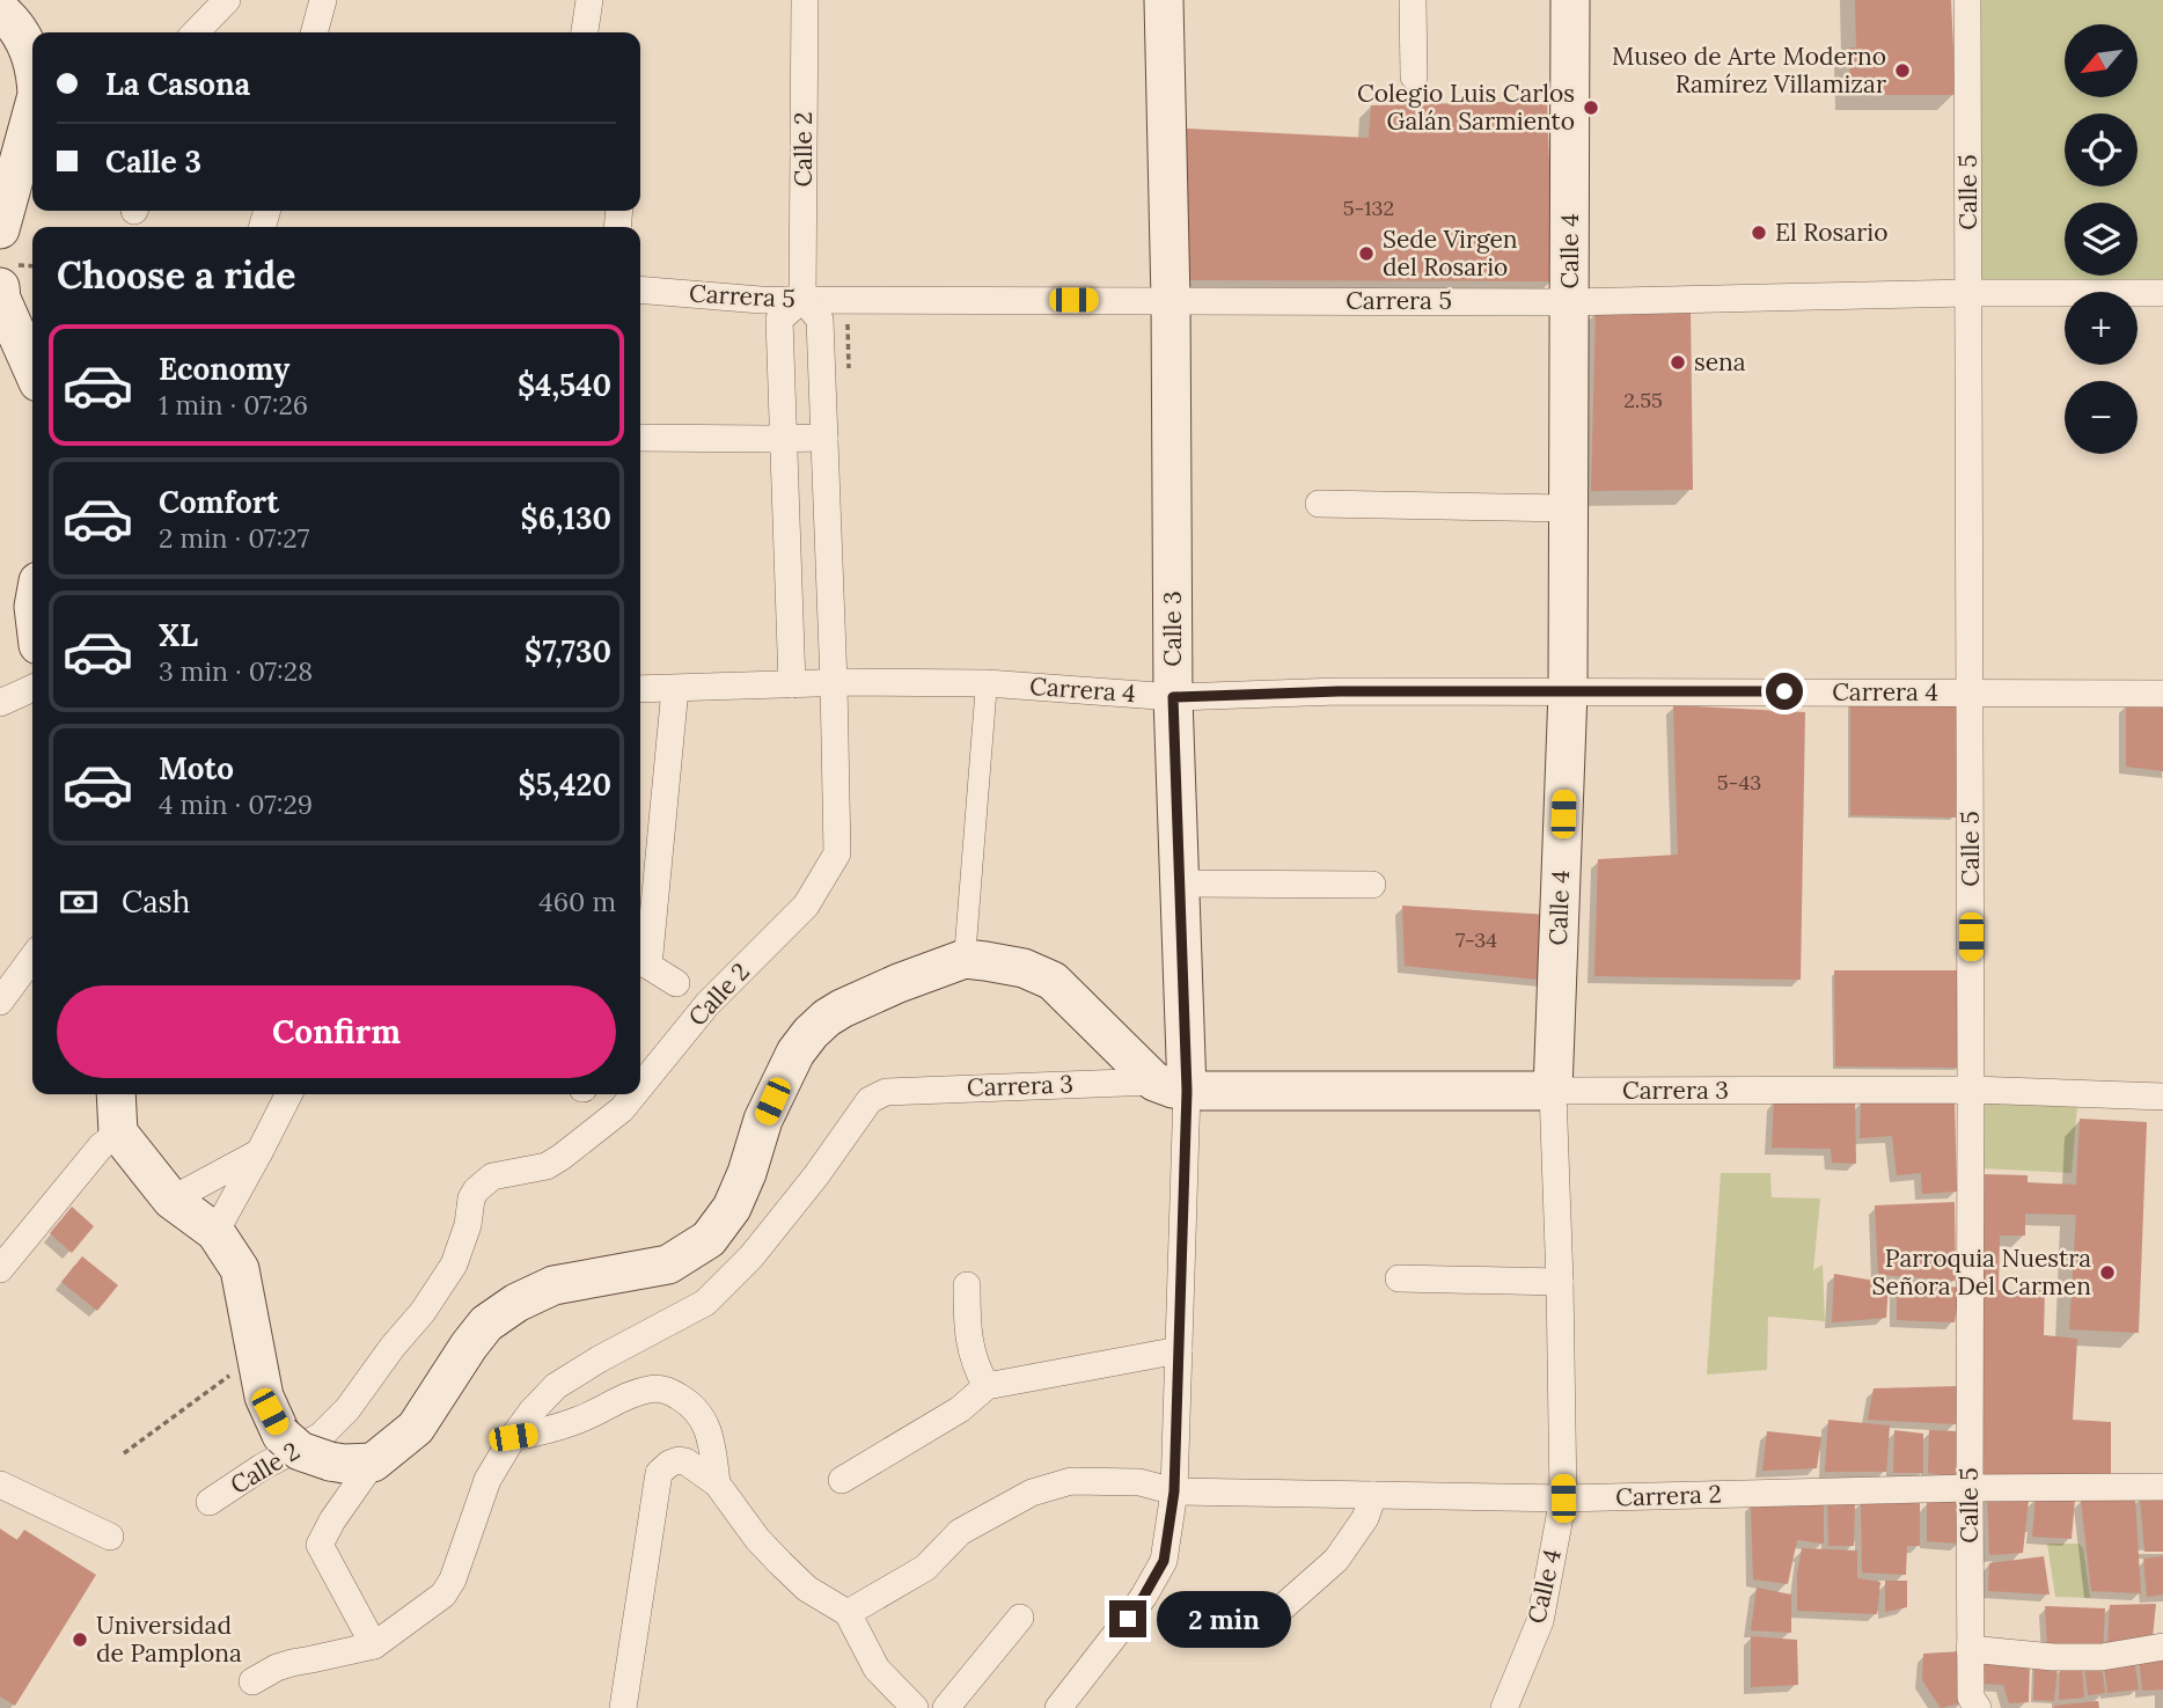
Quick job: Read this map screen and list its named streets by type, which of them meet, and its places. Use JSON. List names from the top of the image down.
{
  "streets": {
    "main road": ["Calle 4", "Calle 3", "Carrera 3"],
    "street": [
      "Calle 2",
      "Calle 5",
      "Carrera 5",
      "Carrera 4",
      "Carrera 2"
    ]
  },
  "crossings": [
    ["Calle 2", "Carrera 5"],
    ["Calle 2", "Carrera 4"],
    ["Calle 5", "Carrera 5"],
    ["Calle 5", "Carrera 4"],
    ["Calle 5", "Carrera 3"],
    ["Calle 5", "Carrera 2"],
    ["Calle 4", "Carrera 5"],
    ["Calle 4", "Carrera 4"],
    ["Calle 4", "Carrera 3"],
    ["Calle 4", "Carrera 2"],
    ["Carrera 5", "Calle 3"],
    ["Calle 3", "Carrera 4"],
    ["Calle 3", "Carrera 3"],
    ["Calle 3", "Carrera 2"]
  ],
  "places": [
    "Museo de Arte Moderno Ramírez Villamizar",
    "Colegio Luis Carlos Galán Sarmiento",
    "El Rosario",
    "Sede Virgen del Rosario",
    "sena",
    "Parroquia Nuestra Señora Del Carmen",
    "Universidad de Pamplona"
  ],
  "house_numbers": [
    "5-132",
    "2.55",
    "5-43",
    "7-34"
  ],
  "north": "bottom left",
  "page": {
    "map_buttons": ["+", "−"],
    "banner": ["La Casona", "Calle 3"],
    "heading": "Choose a ride",
    "list": [
      {
        "name": "Economy",
        "note": "1 min · 07:26",
        "value": "$4,540"
      },
      {
        "name": "Comfort",
        "note": "2 min · 07:27",
        "value": "$6,130"
      },
      {
        "name": "XL",
        "note": "3 min · 07:28",
        "value": "$7,730"
      },
      {
        "name": "Moto",
        "note": "4 min · 07:29",
        "value": "$5,420"
      }
    ],
    "pay": ["Cash", "460 m"],
    "buttons": "Confirm",
    "bubble": "2 min"
  }
}
